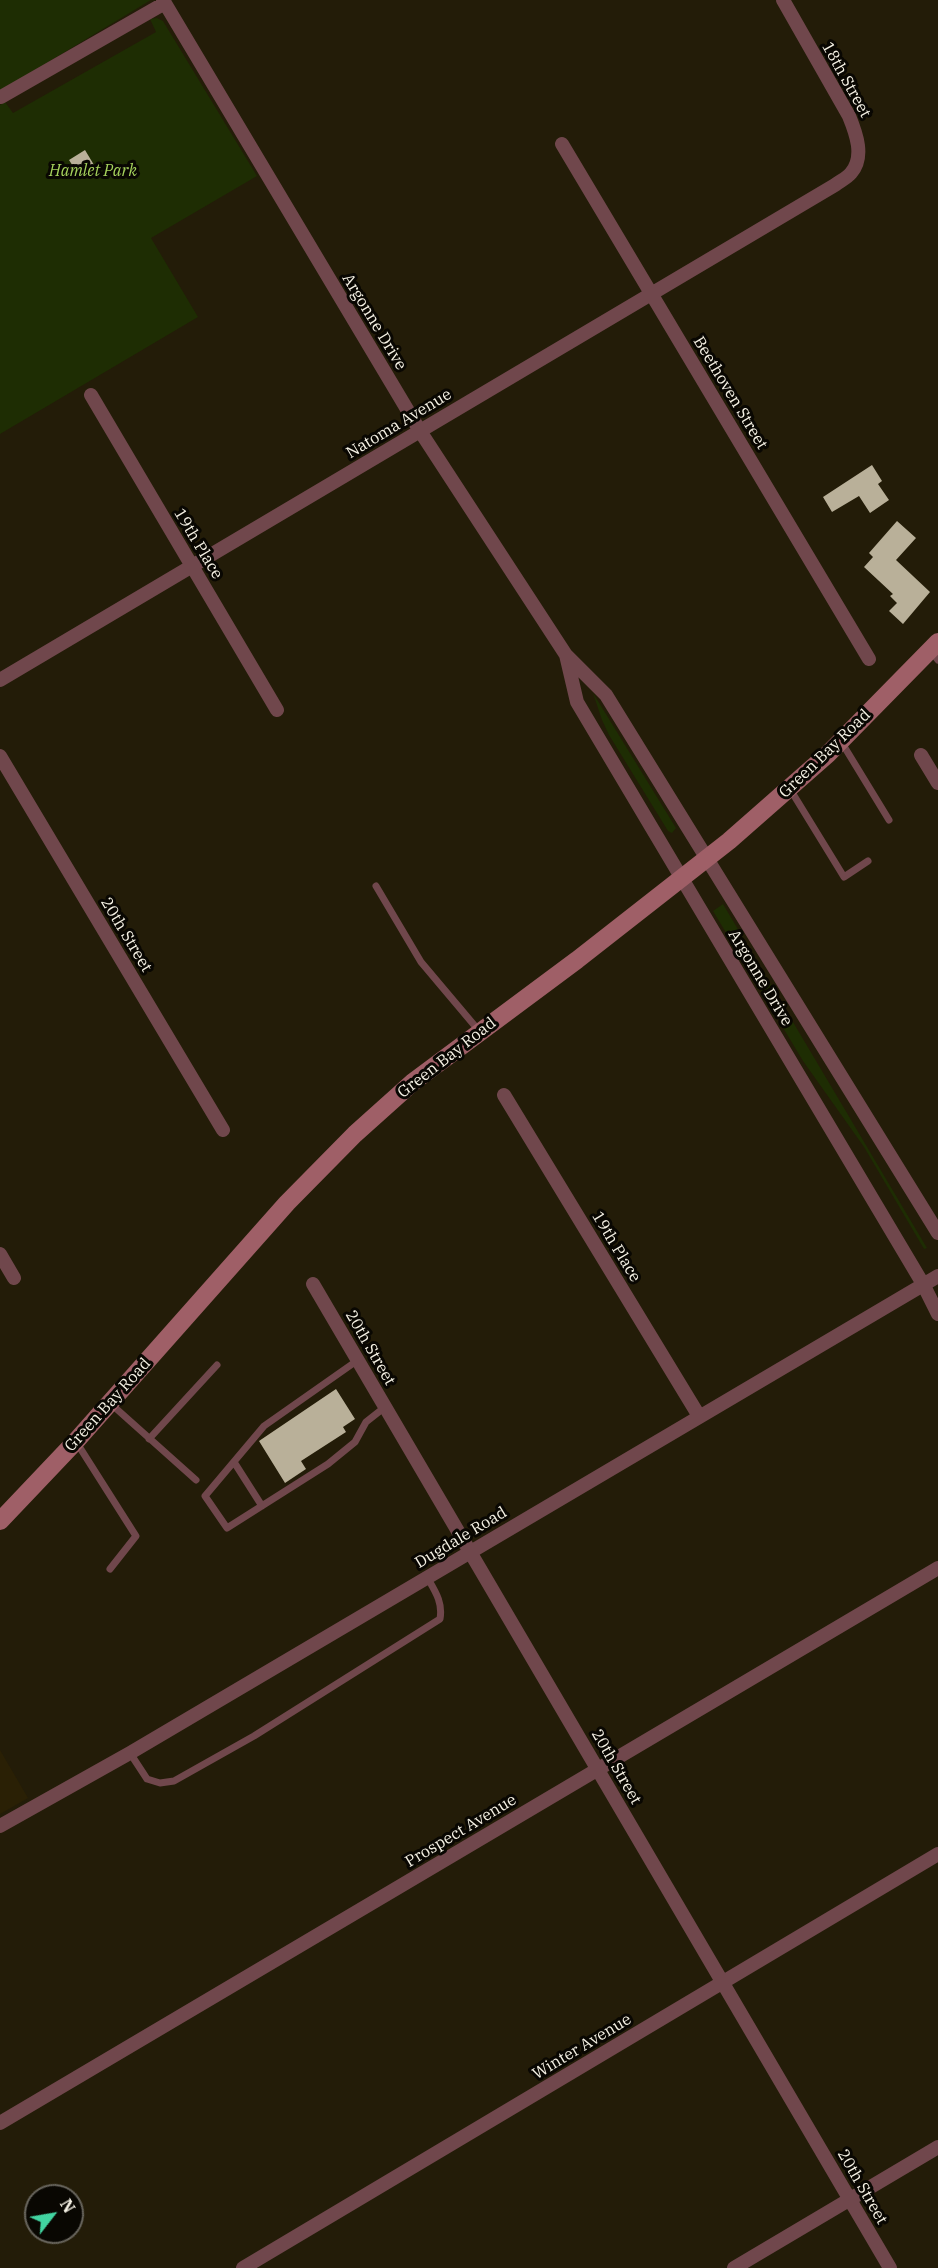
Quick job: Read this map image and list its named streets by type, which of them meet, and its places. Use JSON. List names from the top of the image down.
{
  "streets": {
    "main road": ["Green Bay Road"],
    "street": [
      "18th Street",
      "Argonne Drive",
      "Beethoven Street",
      "Natoma Avenue",
      "19th Place",
      "20th Street",
      "Dugdale Road",
      "Prospect Avenue",
      "Winter Avenue"
    ]
  },
  "crossings": [
    ["18th Street", "Natoma Avenue"],
    ["Argonne Drive", "Natoma Avenue"],
    ["Argonne Drive", "Green Bay Road"],
    ["Argonne Drive", "Dugdale Road"],
    ["Beethoven Street", "Natoma Avenue"],
    ["Natoma Avenue", "19th Place"],
    ["19th Place", "Dugdale Road"],
    ["20th Street", "Dugdale Road"],
    ["20th Street", "Prospect Avenue"],
    ["20th Street", "Winter Avenue"]
  ],
  "parks": ["Hamlet Park"],
  "north": "top right"
}
